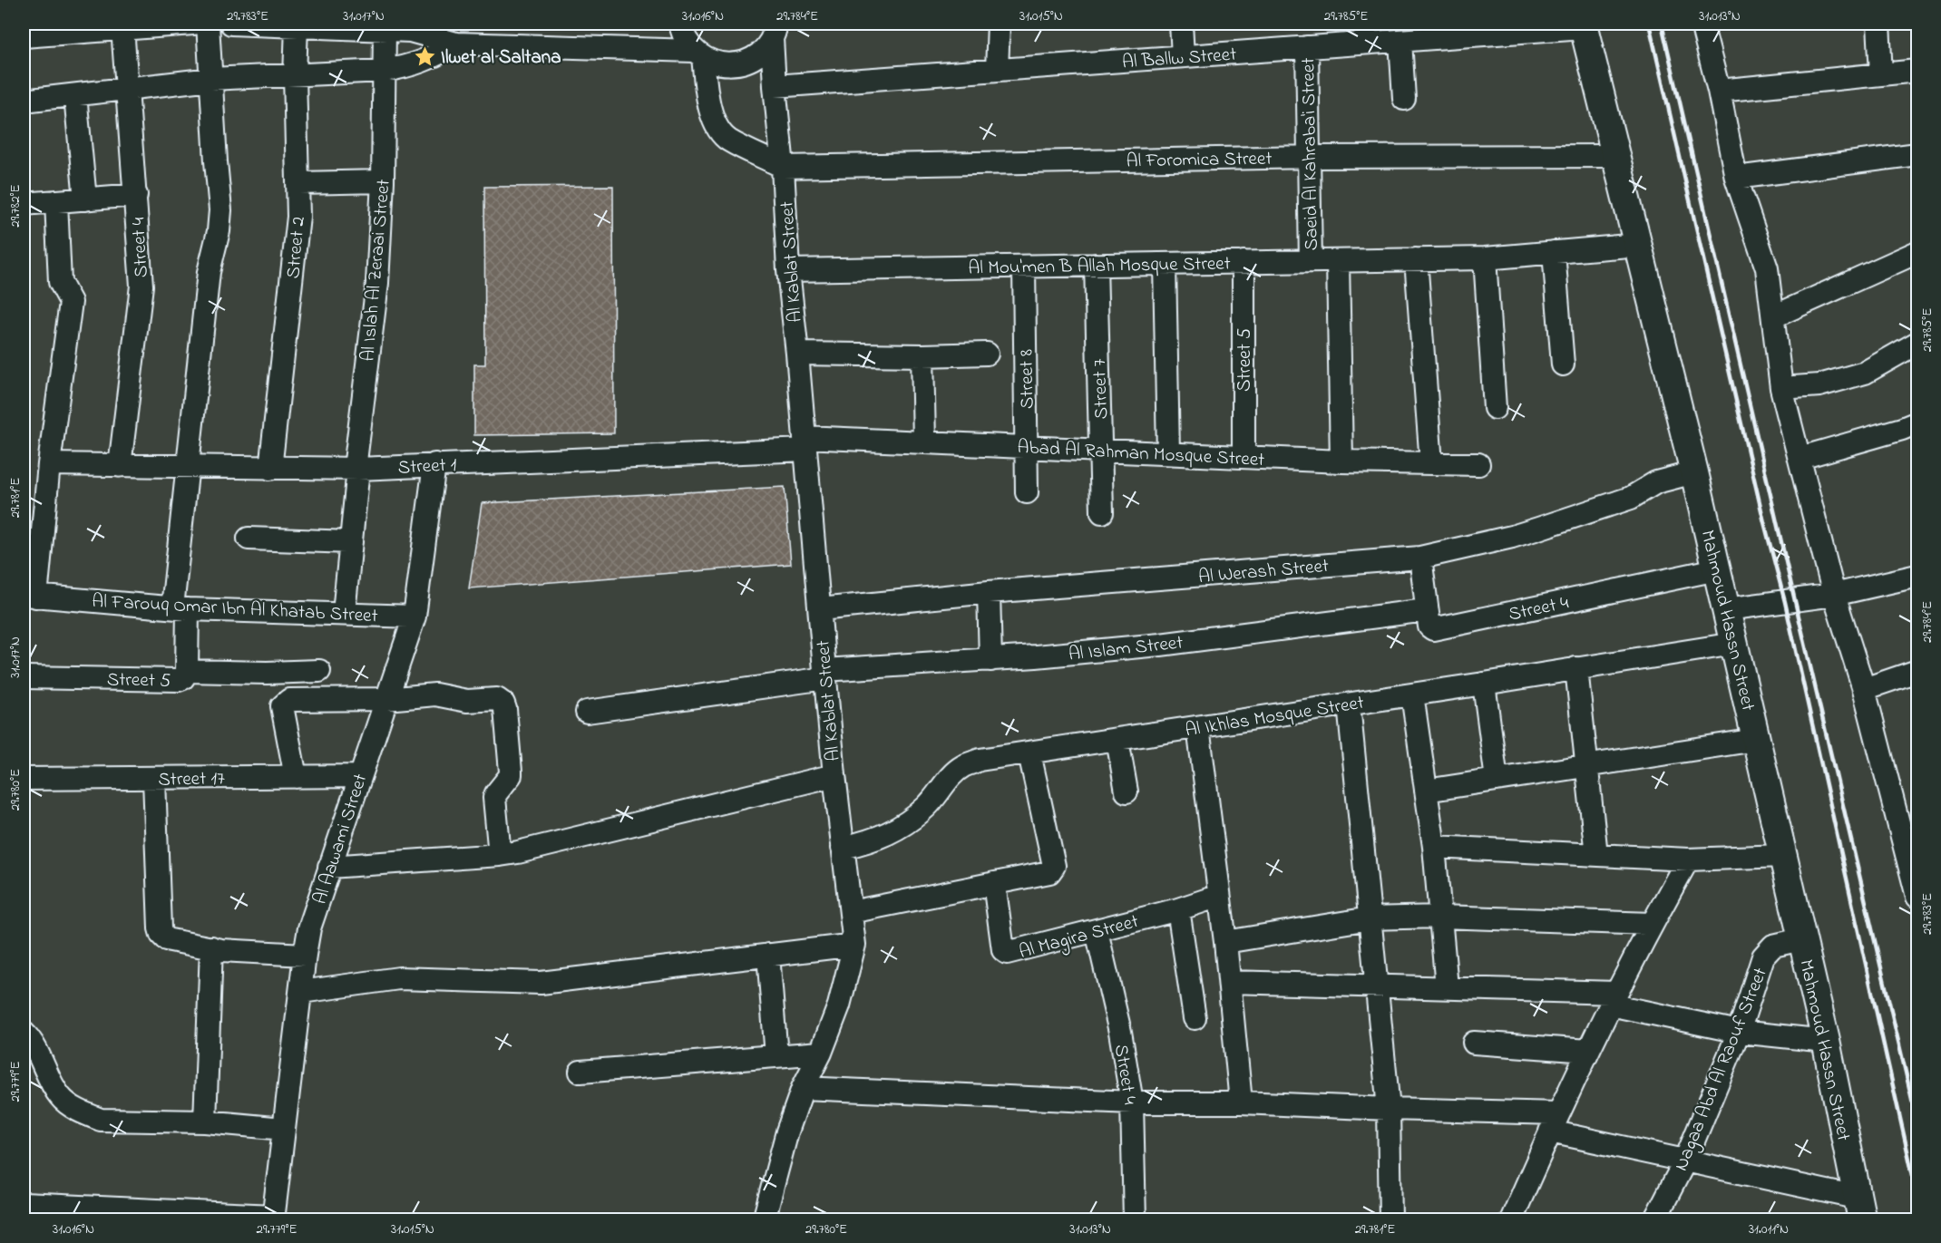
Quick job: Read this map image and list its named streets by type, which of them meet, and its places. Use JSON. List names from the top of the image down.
{
  "streets": {
    "street": [
      "Al Ballw Street",
      "Saeid Al Kahraba'i Street",
      "Al Foromica Street",
      "Street 4",
      "Street 2",
      "Al Kablat Street",
      "Al Mou'men B Allah Mosque Street",
      "Al Islah Al Zeraai Street",
      "Street 5",
      "Street 8",
      "Street 7",
      "Abad Al Rahman Mosque Street",
      "Street 1",
      "Al Werash Street",
      "Al Farouq Omar Ibn Al Khatab Street",
      "Mahmoud Hassn Street",
      "Al Islam Street",
      "Al Ikhlas Mosque Street",
      "Street 17",
      "Al Aawami Street",
      "Al Magira Street",
      "Nagaa Abd Al Raouf Street"
    ]
  },
  "crossings": [
    ["Al Ballw Street", "Saeid Al Kahraba'i Street"],
    ["Al Ballw Street", "Al Kablat Street"],
    ["Al Ballw Street", "Mahmoud Hassn Street"],
    ["Saeid Al Kahraba'i Street", "Al Foromica Street"],
    ["Saeid Al Kahraba'i Street", "Al Mou'men B Allah Mosque Street"],
    ["Al Foromica Street", "Al Kablat Street"],
    ["Al Foromica Street", "Mahmoud Hassn Street"],
    ["Street 4", "Street 1"],
    ["Street 4", "Mahmoud Hassn Street"],
    ["Street 4", "Al Islam Street"],
    ["Street 4", "Al Magira Street"],
    ["Street 2", "Street 1"],
    ["Al Kablat Street", "Al Mou'men B Allah Mosque Street"],
    ["Al Kablat Street", "Abad Al Rahman Mosque Street"],
    ["Al Kablat Street", "Street 1"],
    ["Al Kablat Street", "Al Werash Street"],
    ["Al Kablat Street", "Al Islam Street"],
    ["Al Kablat Street", "Al Ikhlas Mosque Street"],
    ["Al Mou'men B Allah Mosque Street", "Street 5"],
    ["Al Mou'men B Allah Mosque Street", "Street 8"],
    ["Al Mou'men B Allah Mosque Street", "Street 7"],
    ["Al Mou'men B Allah Mosque Street", "Mahmoud Hassn Street"],
    ["Al Islah Al Zeraai Street", "Street 1"],
    ["Al Islah Al Zeraai Street", "Al Farouq Omar Ibn Al Khatab Street"],
    ["Street 5", "Abad Al Rahman Mosque Street"],
    ["Street 5", "Street 1"],
    ["Street 5", "Al Farouq Omar Ibn Al Khatab Street"],
    ["Street 8", "Abad Al Rahman Mosque Street"],
    ["Street 7", "Abad Al Rahman Mosque Street"],
    ["Abad Al Rahman Mosque Street", "Street 1"],
    ["Street 1", "Al Aawami Street"],
    ["Al Werash Street", "Mahmoud Hassn Street"],
    ["Al Farouq Omar Ibn Al Khatab Street", "Al Aawami Street"],
    ["Mahmoud Hassn Street", "Al Ikhlas Mosque Street"],
    ["Mahmoud Hassn Street", "Nagaa Abd Al Raouf Street"],
    ["Street 17", "Al Aawami Street"]
  ],
  "places": {
    "place": ["Ilwet al Saltana"]
  },
  "coordinates": [
    "29.783°E",
    "31.017°N",
    "31.016°N",
    "29.784°E",
    "31.015°N",
    "29.785°E",
    "31.013°N",
    "29.782°E",
    "29.781°E",
    "29.780°E",
    "29.779°E",
    "31.011°N"
  ]
}
